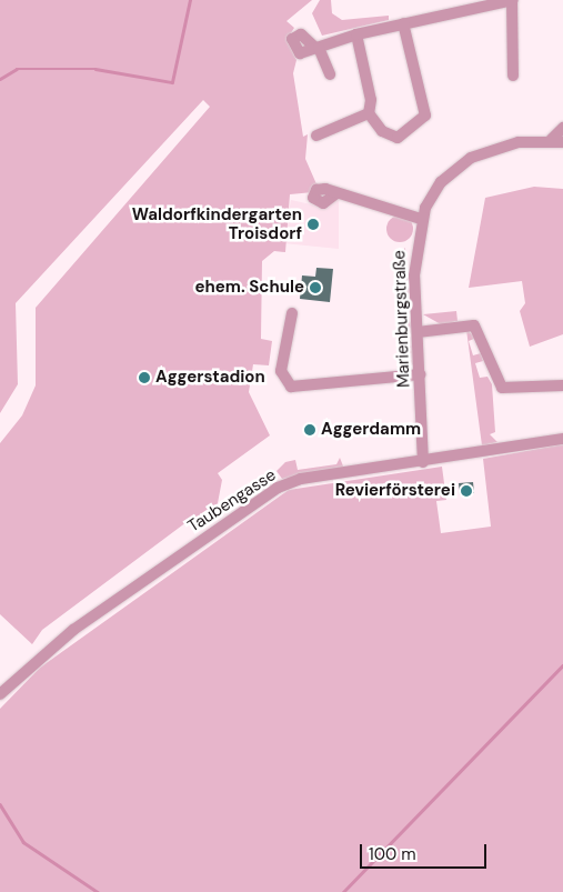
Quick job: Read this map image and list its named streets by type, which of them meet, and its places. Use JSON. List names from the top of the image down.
{
  "streets": {
    "street": ["Marienburgstraße", "Taubengasse"]
  },
  "crossings": [
    ["Marienburgstraße", "Taubengasse"]
  ],
  "places": [
    "Waldorfkindergarten Troisdorf",
    "ehem. Schule",
    "Aggerstadion",
    "Aggerdamm",
    "Revierförsterei"
  ],
  "scale_bar": "100 m"
}
